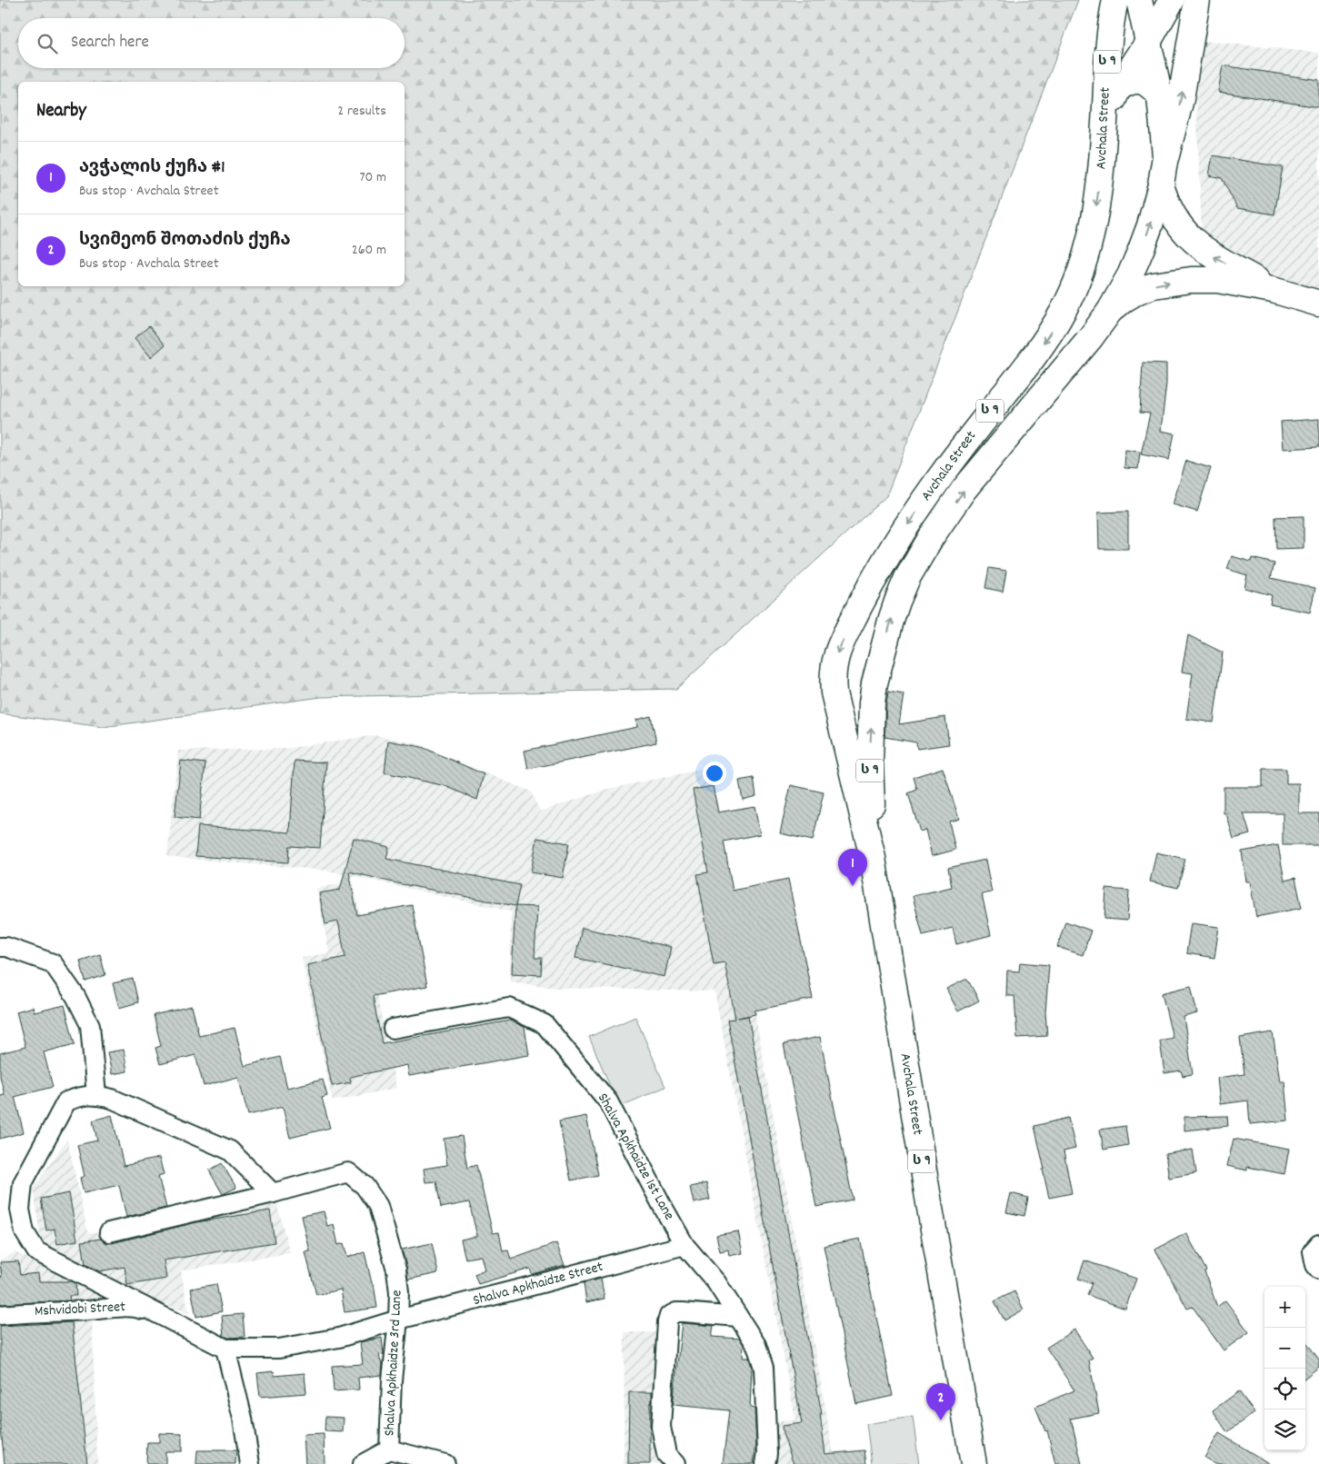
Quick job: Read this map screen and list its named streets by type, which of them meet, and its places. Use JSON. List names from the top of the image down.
{
  "streets": {
    "main road": ["ს 9", "Avchala Street"],
    "street": [
      "Shalva Apkhaidze 1st Lane",
      "Shalva Apkhaidze Street",
      "Mshvidobi Street",
      "Shalva Apkhaidze 3rd Lane"
    ]
  },
  "crossings": [
    ["ს 9", "Avchala Street"],
    ["Shalva Apkhaidze 1st Lane", "Shalva Apkhaidze Street"],
    ["Shalva Apkhaidze Street", "Mshvidobi Street"],
    ["Shalva Apkhaidze Street", "Shalva Apkhaidze 3rd Lane"]
  ],
  "page": {
    "search": "Search here",
    "heading": ["Nearby", "2 results"],
    "list": [
      {
        "mark": "1",
        "name": "ავჭალის ქუჩა #1",
        "note": "Bus stop · Avchala Street",
        "value": "70 m"
      },
      {
        "mark": "2",
        "name": "სვიმეონ შოთაძის ქუჩა",
        "note": "Bus stop · Avchala Street",
        "value": "260 m"
      }
    ],
    "pins": ["1", "2"],
    "map_buttons": ["+", "−"]
  }
}
